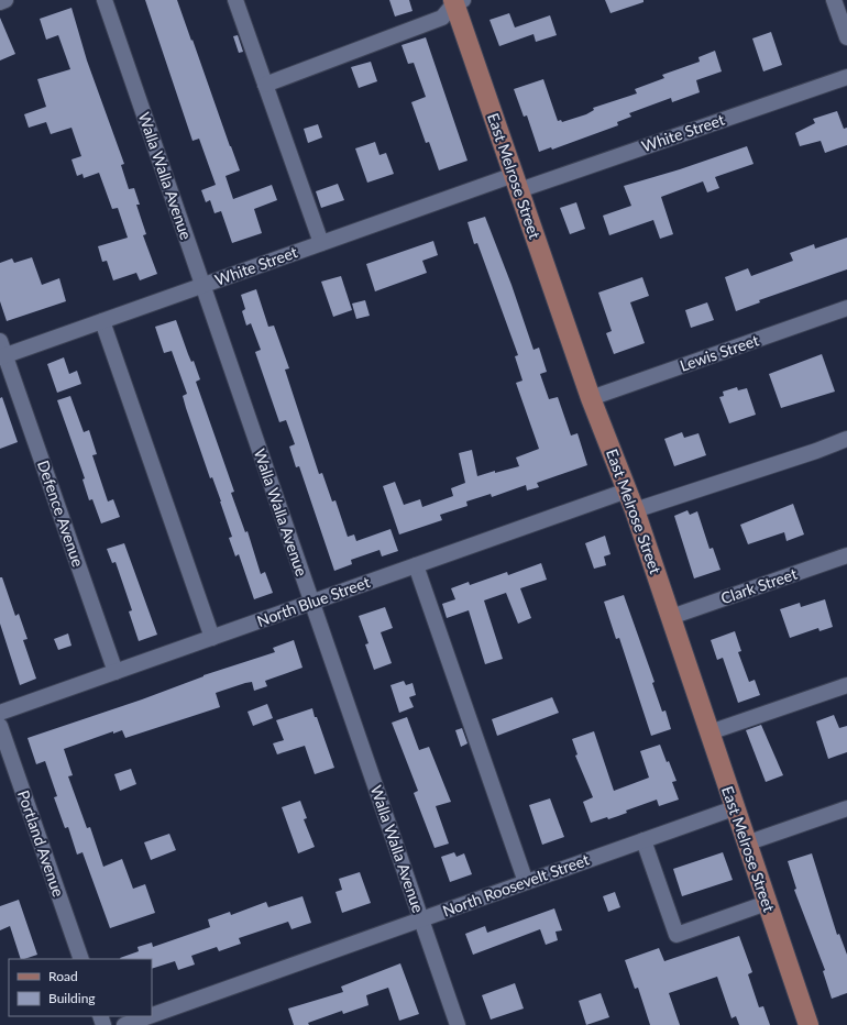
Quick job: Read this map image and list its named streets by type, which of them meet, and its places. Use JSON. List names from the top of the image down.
{
  "streets": {
    "main road": ["East Melrose Street"],
    "street": [
      "White Street",
      "Walla Walla Avenue",
      "Lewis Street",
      "Defence Avenue",
      "Clark Street",
      "North Blue Street",
      "Portland Avenue",
      "North Roosevelt Street"
    ]
  },
  "crossings": [
    ["White Street", "Walla Walla Avenue"],
    ["White Street", "East Melrose Street"],
    ["White Street", "Defence Avenue"],
    ["Walla Walla Avenue", "North Blue Street"],
    ["Walla Walla Avenue", "North Roosevelt Street"],
    ["East Melrose Street", "Lewis Street"],
    ["East Melrose Street", "Clark Street"],
    ["East Melrose Street", "North Blue Street"],
    ["East Melrose Street", "North Roosevelt Street"],
    ["Defence Avenue", "North Blue Street"]
  ],
  "legend": ["Road", "Building"]
}
